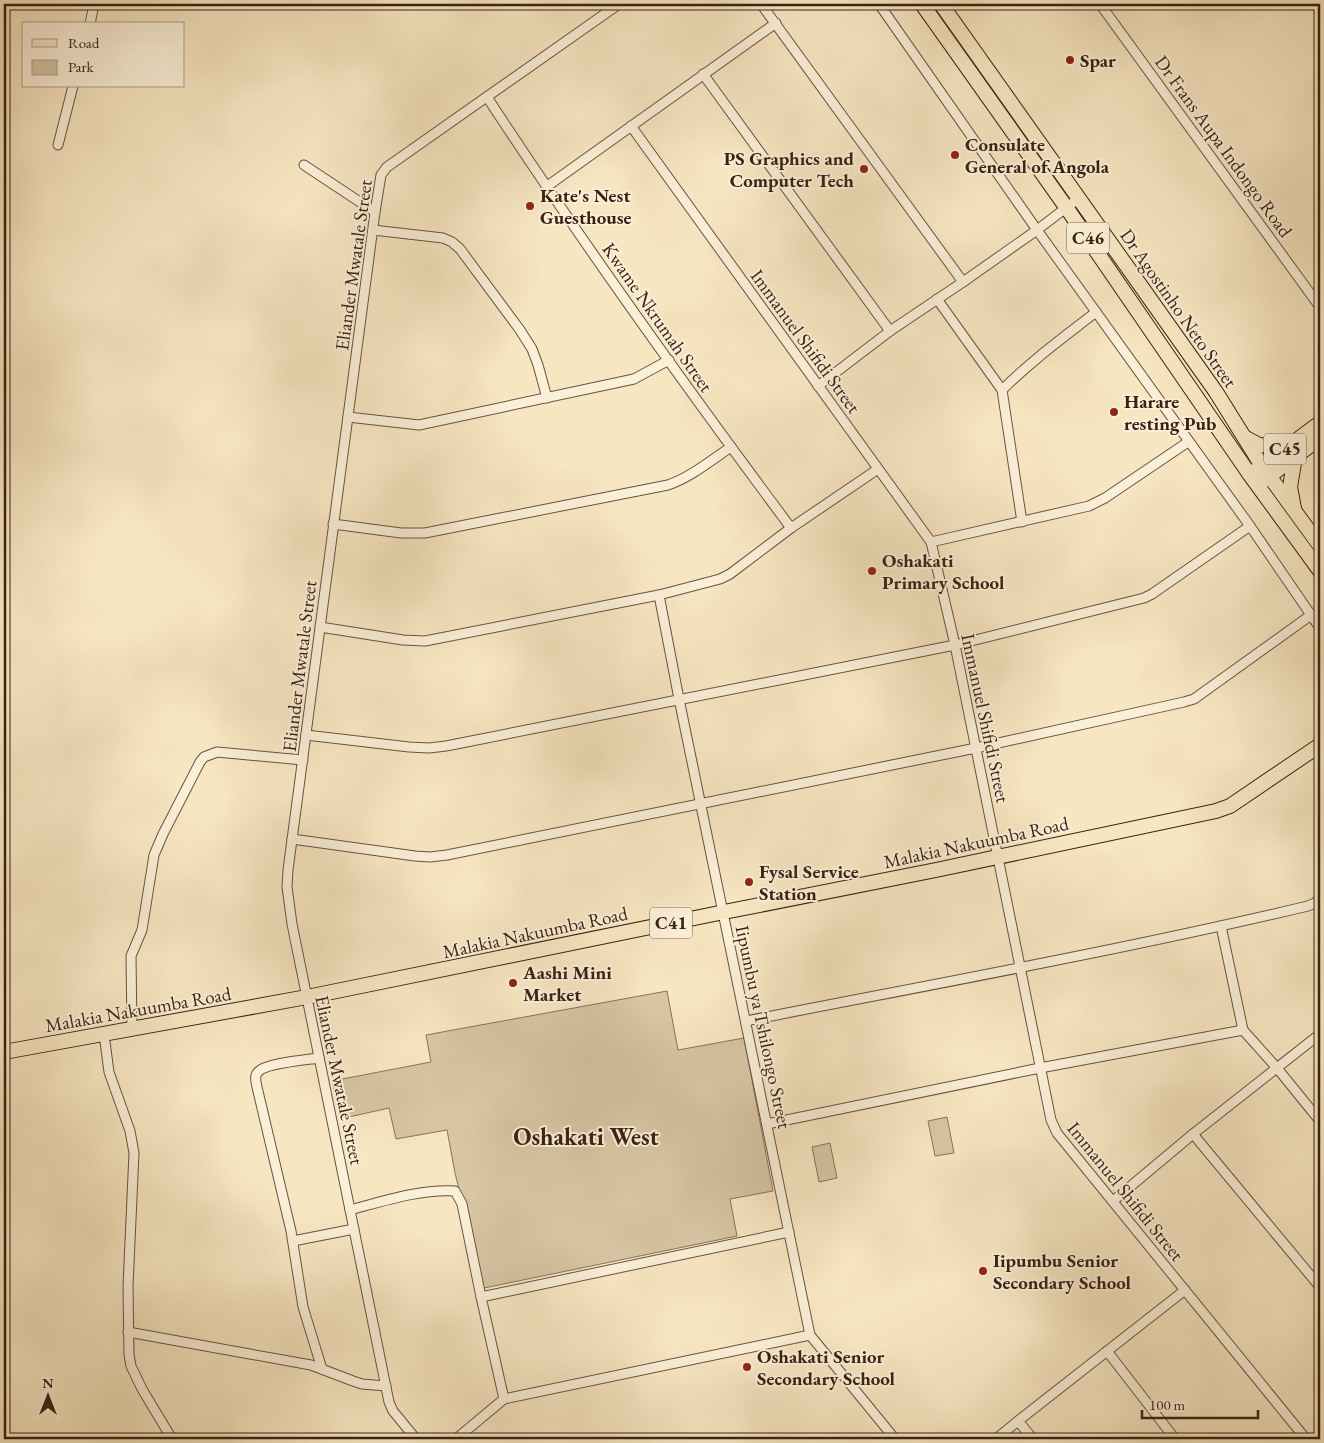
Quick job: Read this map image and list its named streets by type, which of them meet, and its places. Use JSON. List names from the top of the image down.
{
  "streets": {
    "main road": [
      "C46",
      "Dr Agostinho Neto Street",
      "C45",
      "Malakia Nakuumba Road",
      "C41"
    ],
    "street": [
      "Dr Frans Aupa Indongo Road",
      "Eliander Mwatale Street",
      "Kwame Nkrumah Street",
      "Immanuel Shifidi Street",
      "Iipumbu ya Tshilongo Street"
    ]
  },
  "crossings": [
    ["C46", "Dr Agostinho Neto Street"],
    ["C46", "C45"],
    ["Eliander Mwatale Street", "Kwame Nkrumah Street"],
    ["Eliander Mwatale Street", "Malakia Nakuumba Road"],
    ["Dr Agostinho Neto Street", "C45"],
    ["Immanuel Shifidi Street", "Malakia Nakuumba Road"],
    ["Malakia Nakuumba Road", "Iipumbu ya Tshilongo Street"]
  ],
  "districts": ["Oshakati West"],
  "places": [
    "Spar",
    "Consulate General of Angola",
    "PS Graphics and Computer Tech",
    "Kate's Nest Guesthouse",
    "Harare resting Pub",
    "Oshakati Primary School",
    "Fysal Service Station",
    "Aashi Mini Market",
    "Iipumbu Senior Secondary School",
    "Oshakati Senior Secondary School"
  ],
  "legend": ["Road", "Park"],
  "scale_bar": "100 m",
  "north": "top"
}
